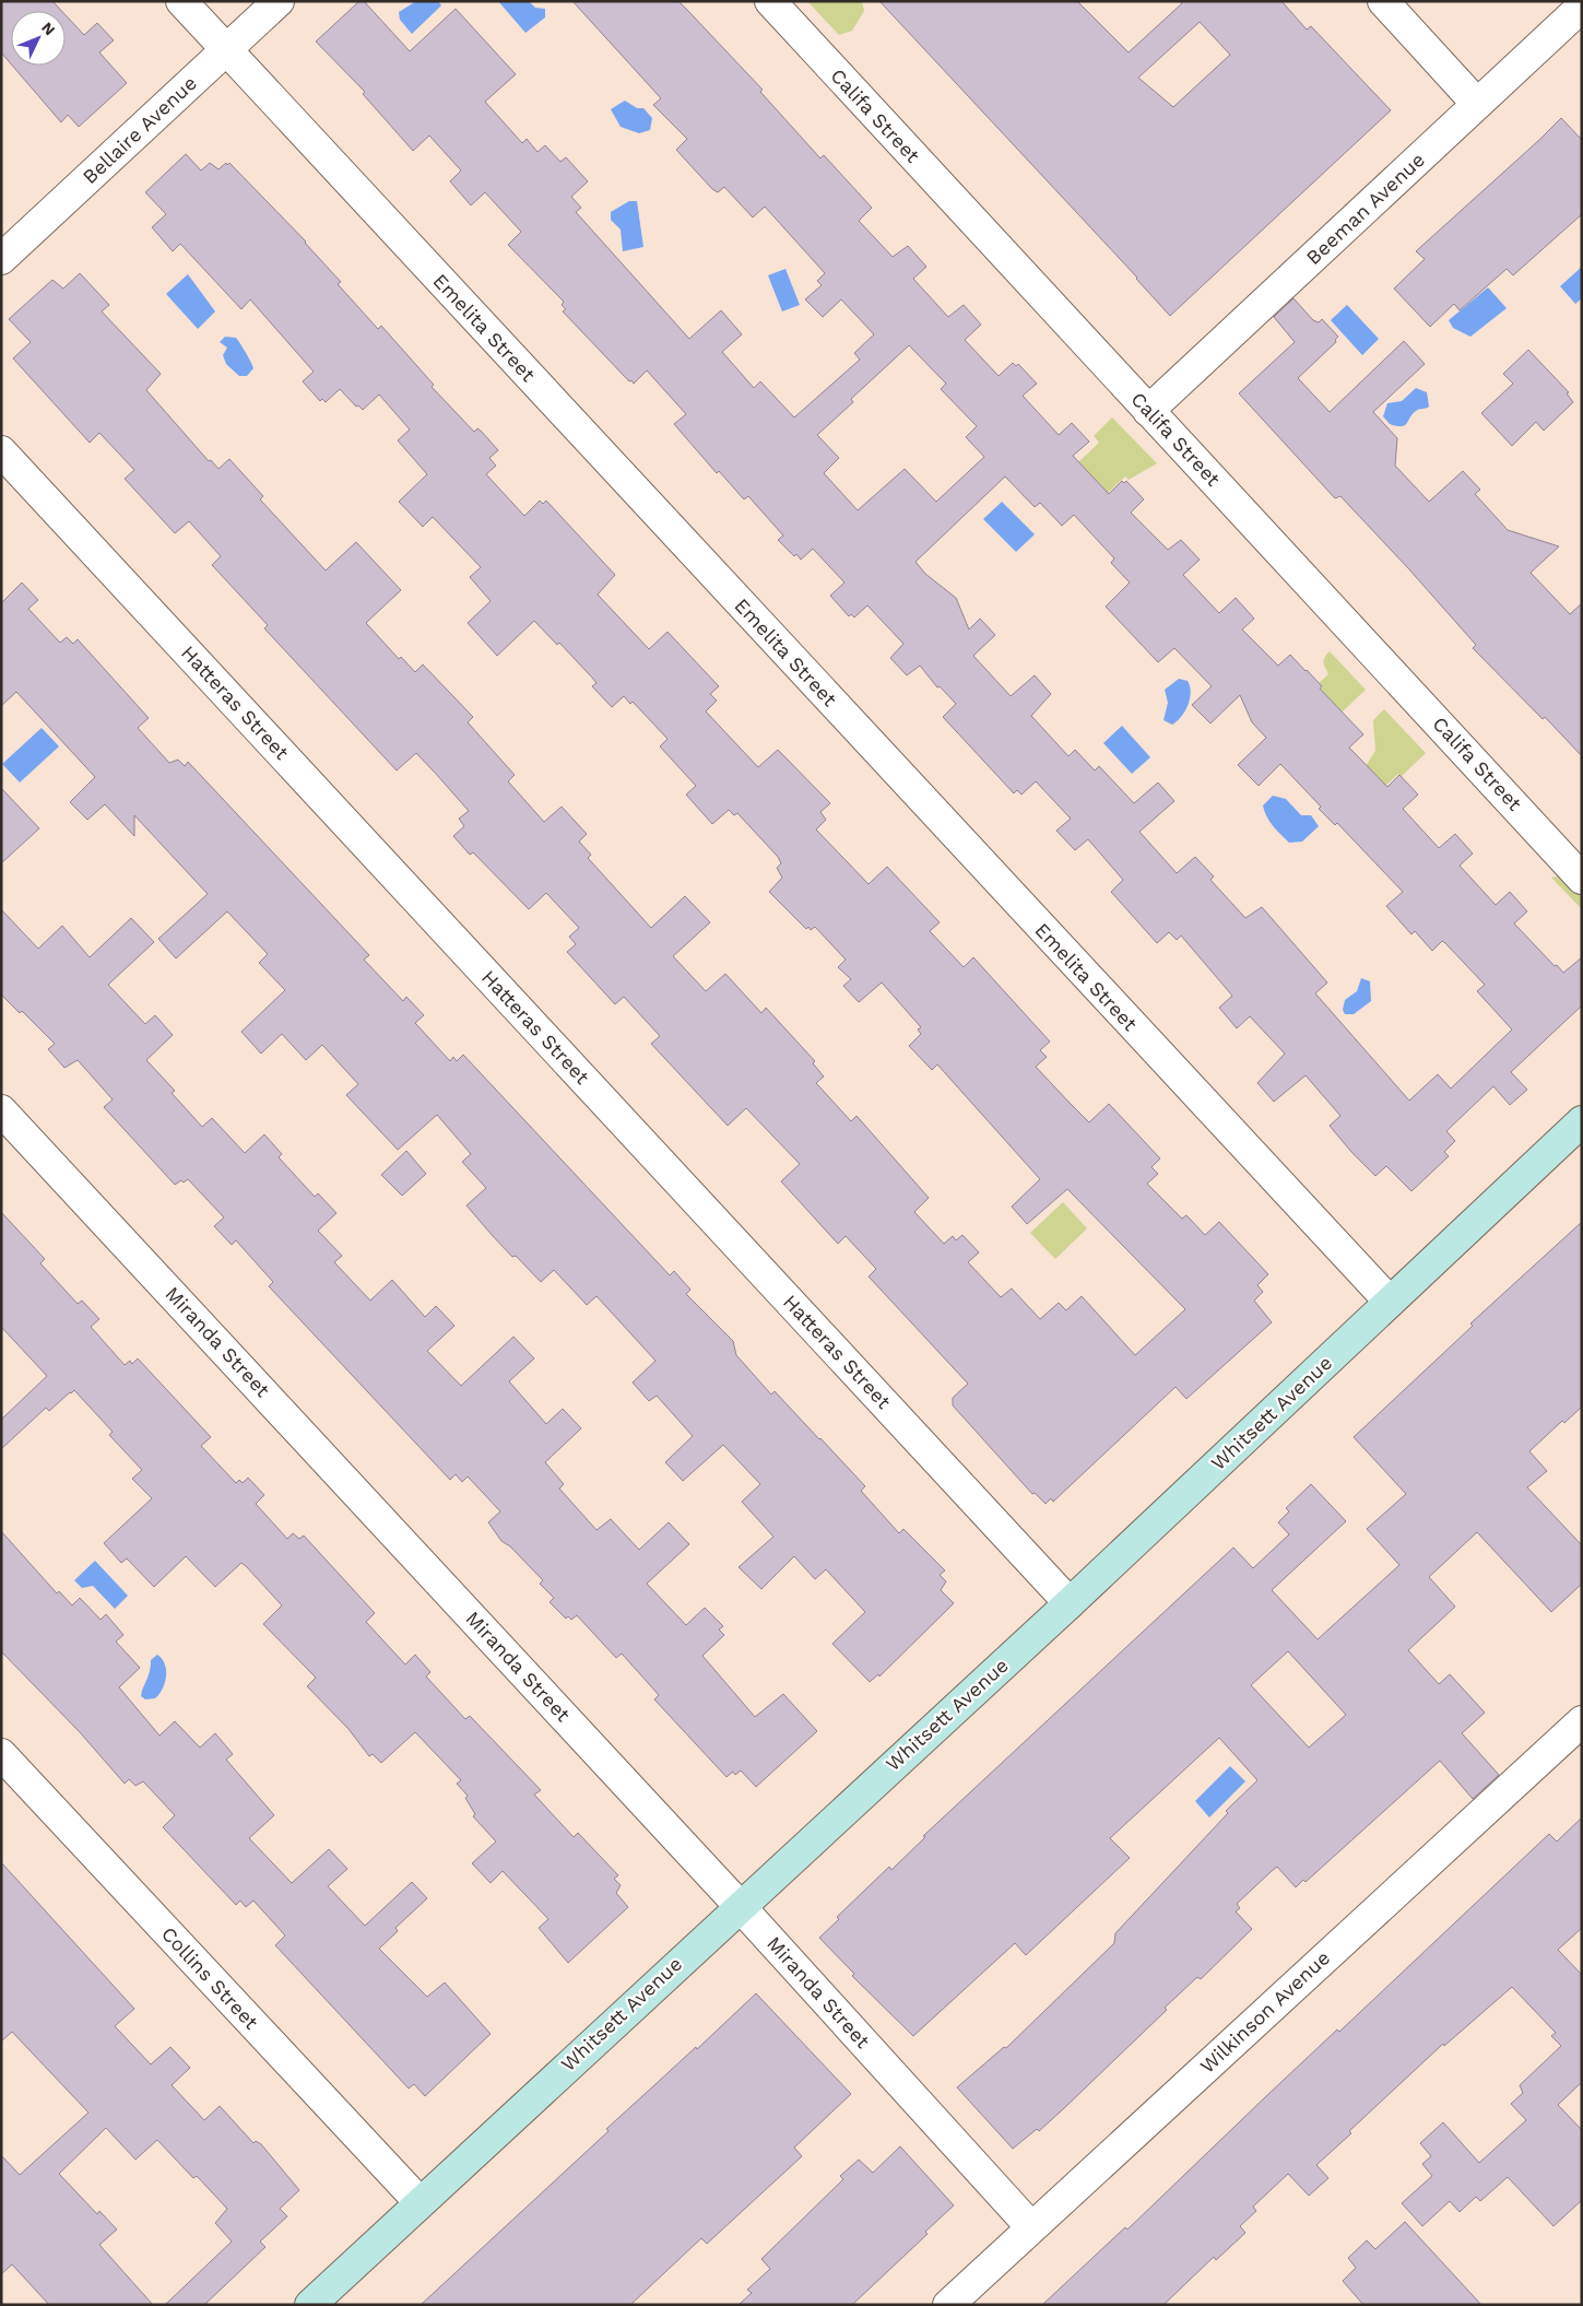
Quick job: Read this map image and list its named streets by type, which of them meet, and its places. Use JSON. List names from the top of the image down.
{
  "streets": {
    "main road": ["Whitsett Avenue"],
    "street": [
      "Califa Street",
      "Bellaire Avenue",
      "Beeman Avenue",
      "Emelita Street",
      "Hatteras Street",
      "Miranda Street",
      "Collins Street",
      "Wilkinson Avenue"
    ]
  },
  "crossings": [
    ["Califa Street", "Beeman Avenue"],
    ["Bellaire Avenue", "Emelita Street"],
    ["Emelita Street", "Whitsett Avenue"],
    ["Hatteras Street", "Whitsett Avenue"],
    ["Miranda Street", "Whitsett Avenue"],
    ["Miranda Street", "Wilkinson Avenue"],
    ["Whitsett Avenue", "Collins Street"]
  ],
  "north": "top right"
}
